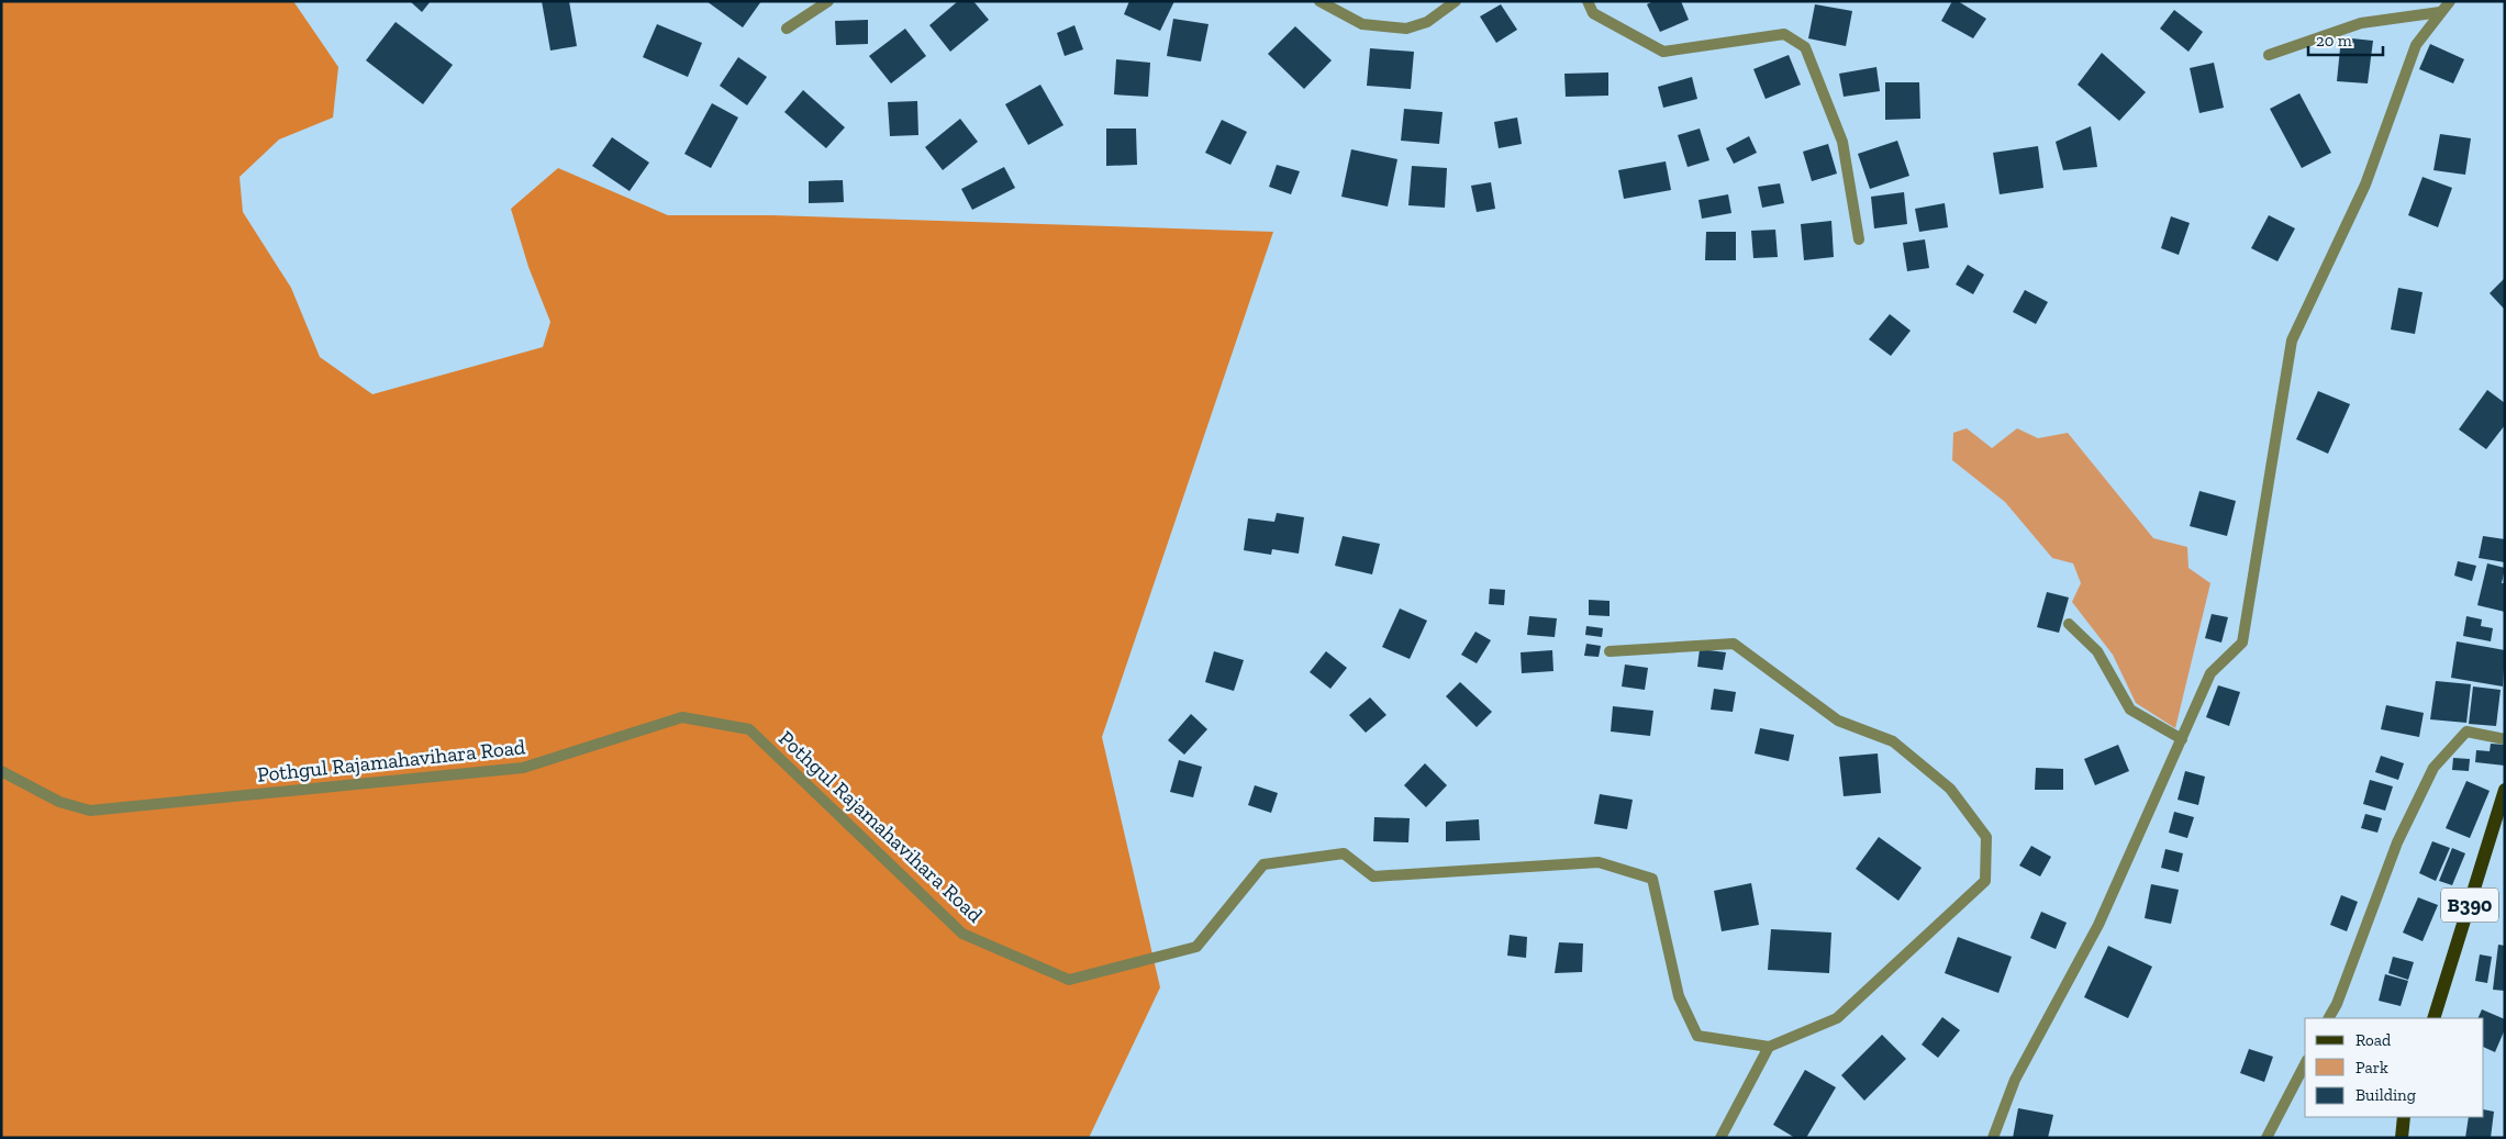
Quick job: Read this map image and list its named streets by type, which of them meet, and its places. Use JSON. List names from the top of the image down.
{
  "streets": {
    "main road": ["B390"],
    "street": ["Pothgul Rajamahavihara Road"]
  },
  "legend": ["Road", "Park", "Building"],
  "scale_bar": "20 m"
}
